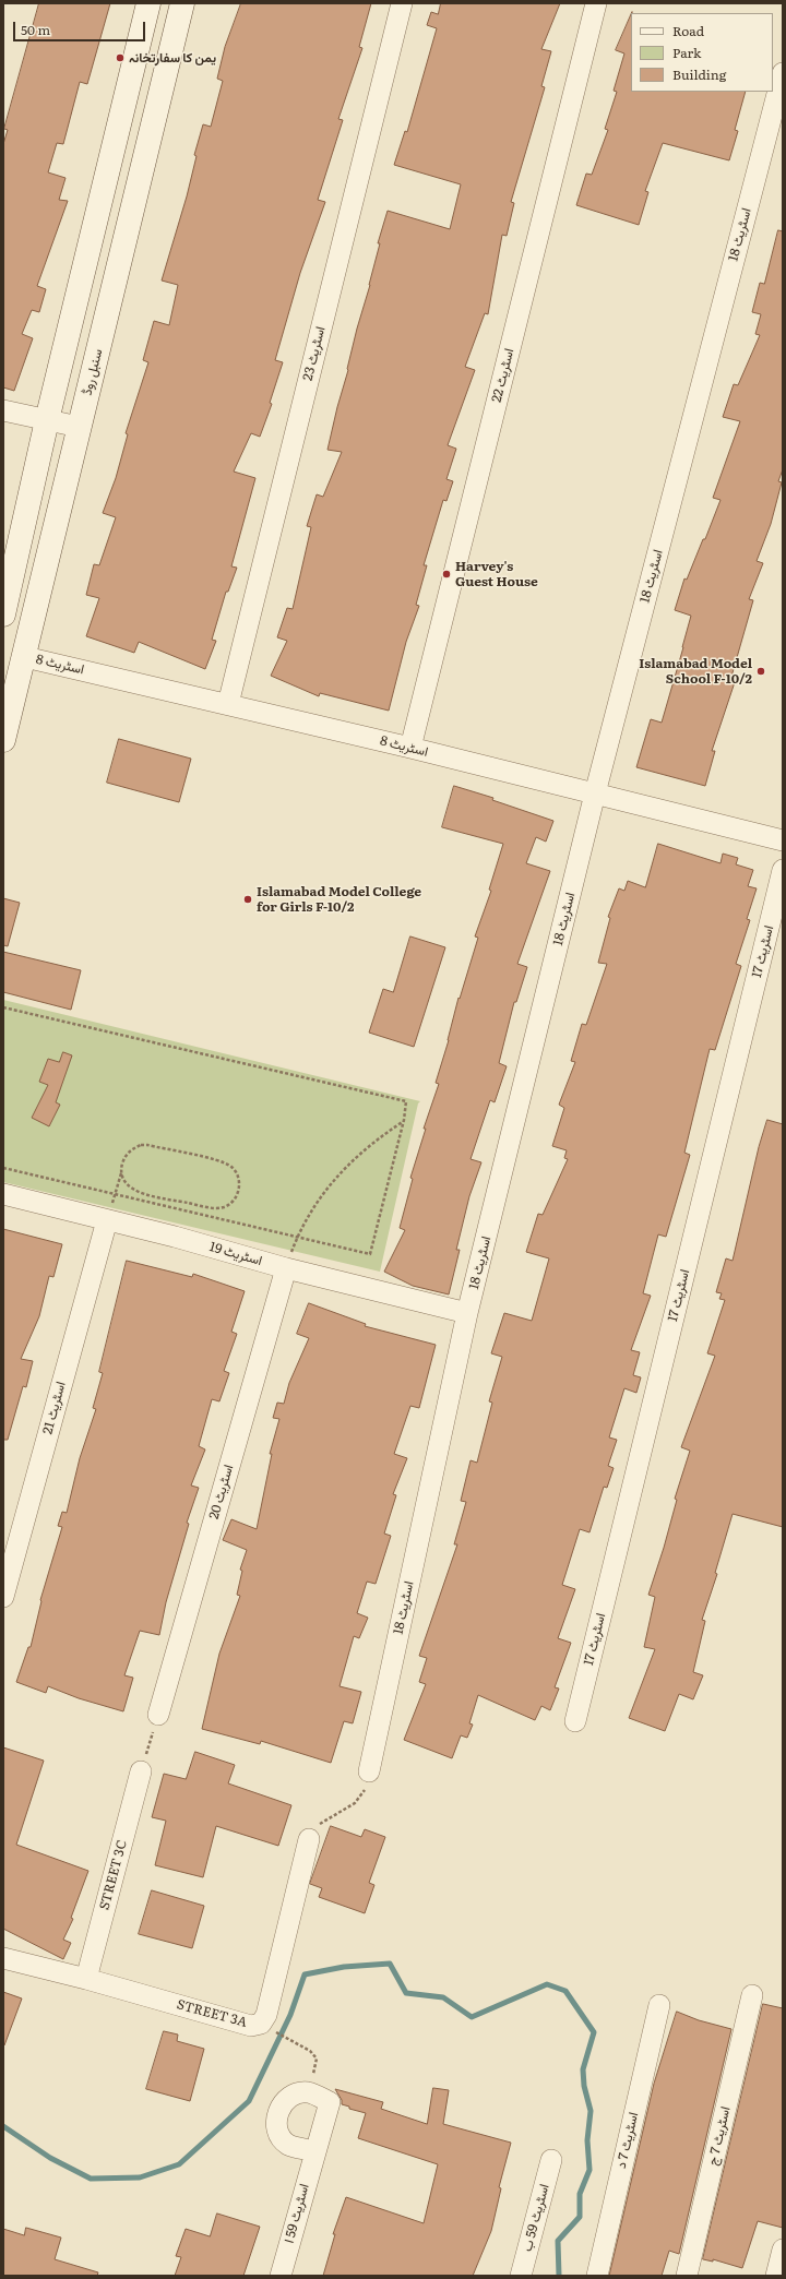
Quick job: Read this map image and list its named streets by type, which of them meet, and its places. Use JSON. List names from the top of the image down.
{
  "streets": {
    "street": [
      "اسٹریٹ 18",
      "اسٹریٹ 23",
      "سنبل روڈ",
      "اسٹریٹ 22",
      "اسٹریٹ 8",
      "اسٹریٹ 17",
      "اسٹریٹ 19",
      "اسٹریٹ 21",
      "اسٹریٹ 20",
      "STREET 3C",
      "STREET 3A",
      "اسٹریٹ 7 ج",
      "اسٹریٹ 7 د",
      "اسٹریٹ 59 ا",
      "اسٹریٹ 59 ب"
    ]
  },
  "crossings": [
    ["اسٹریٹ 18", "اسٹریٹ 8"],
    ["اسٹریٹ 18", "اسٹریٹ 19"],
    ["اسٹریٹ 23", "اسٹریٹ 8"],
    ["سنبل روڈ", "اسٹریٹ 8"],
    ["اسٹریٹ 22", "اسٹریٹ 8"],
    ["اسٹریٹ 19", "اسٹریٹ 21"],
    ["اسٹریٹ 19", "اسٹریٹ 20"],
    ["STREET 3C", "STREET 3A"]
  ],
  "places": [
    "یمن کا سفارتخانہ",
    "Harvey's Guest House",
    "Islamabad Model School F-10/2",
    "Islamabad Model College for Girls F-10/2"
  ],
  "legend": ["Road", "Park", "Building"],
  "scale_bar": "50 m"
}
